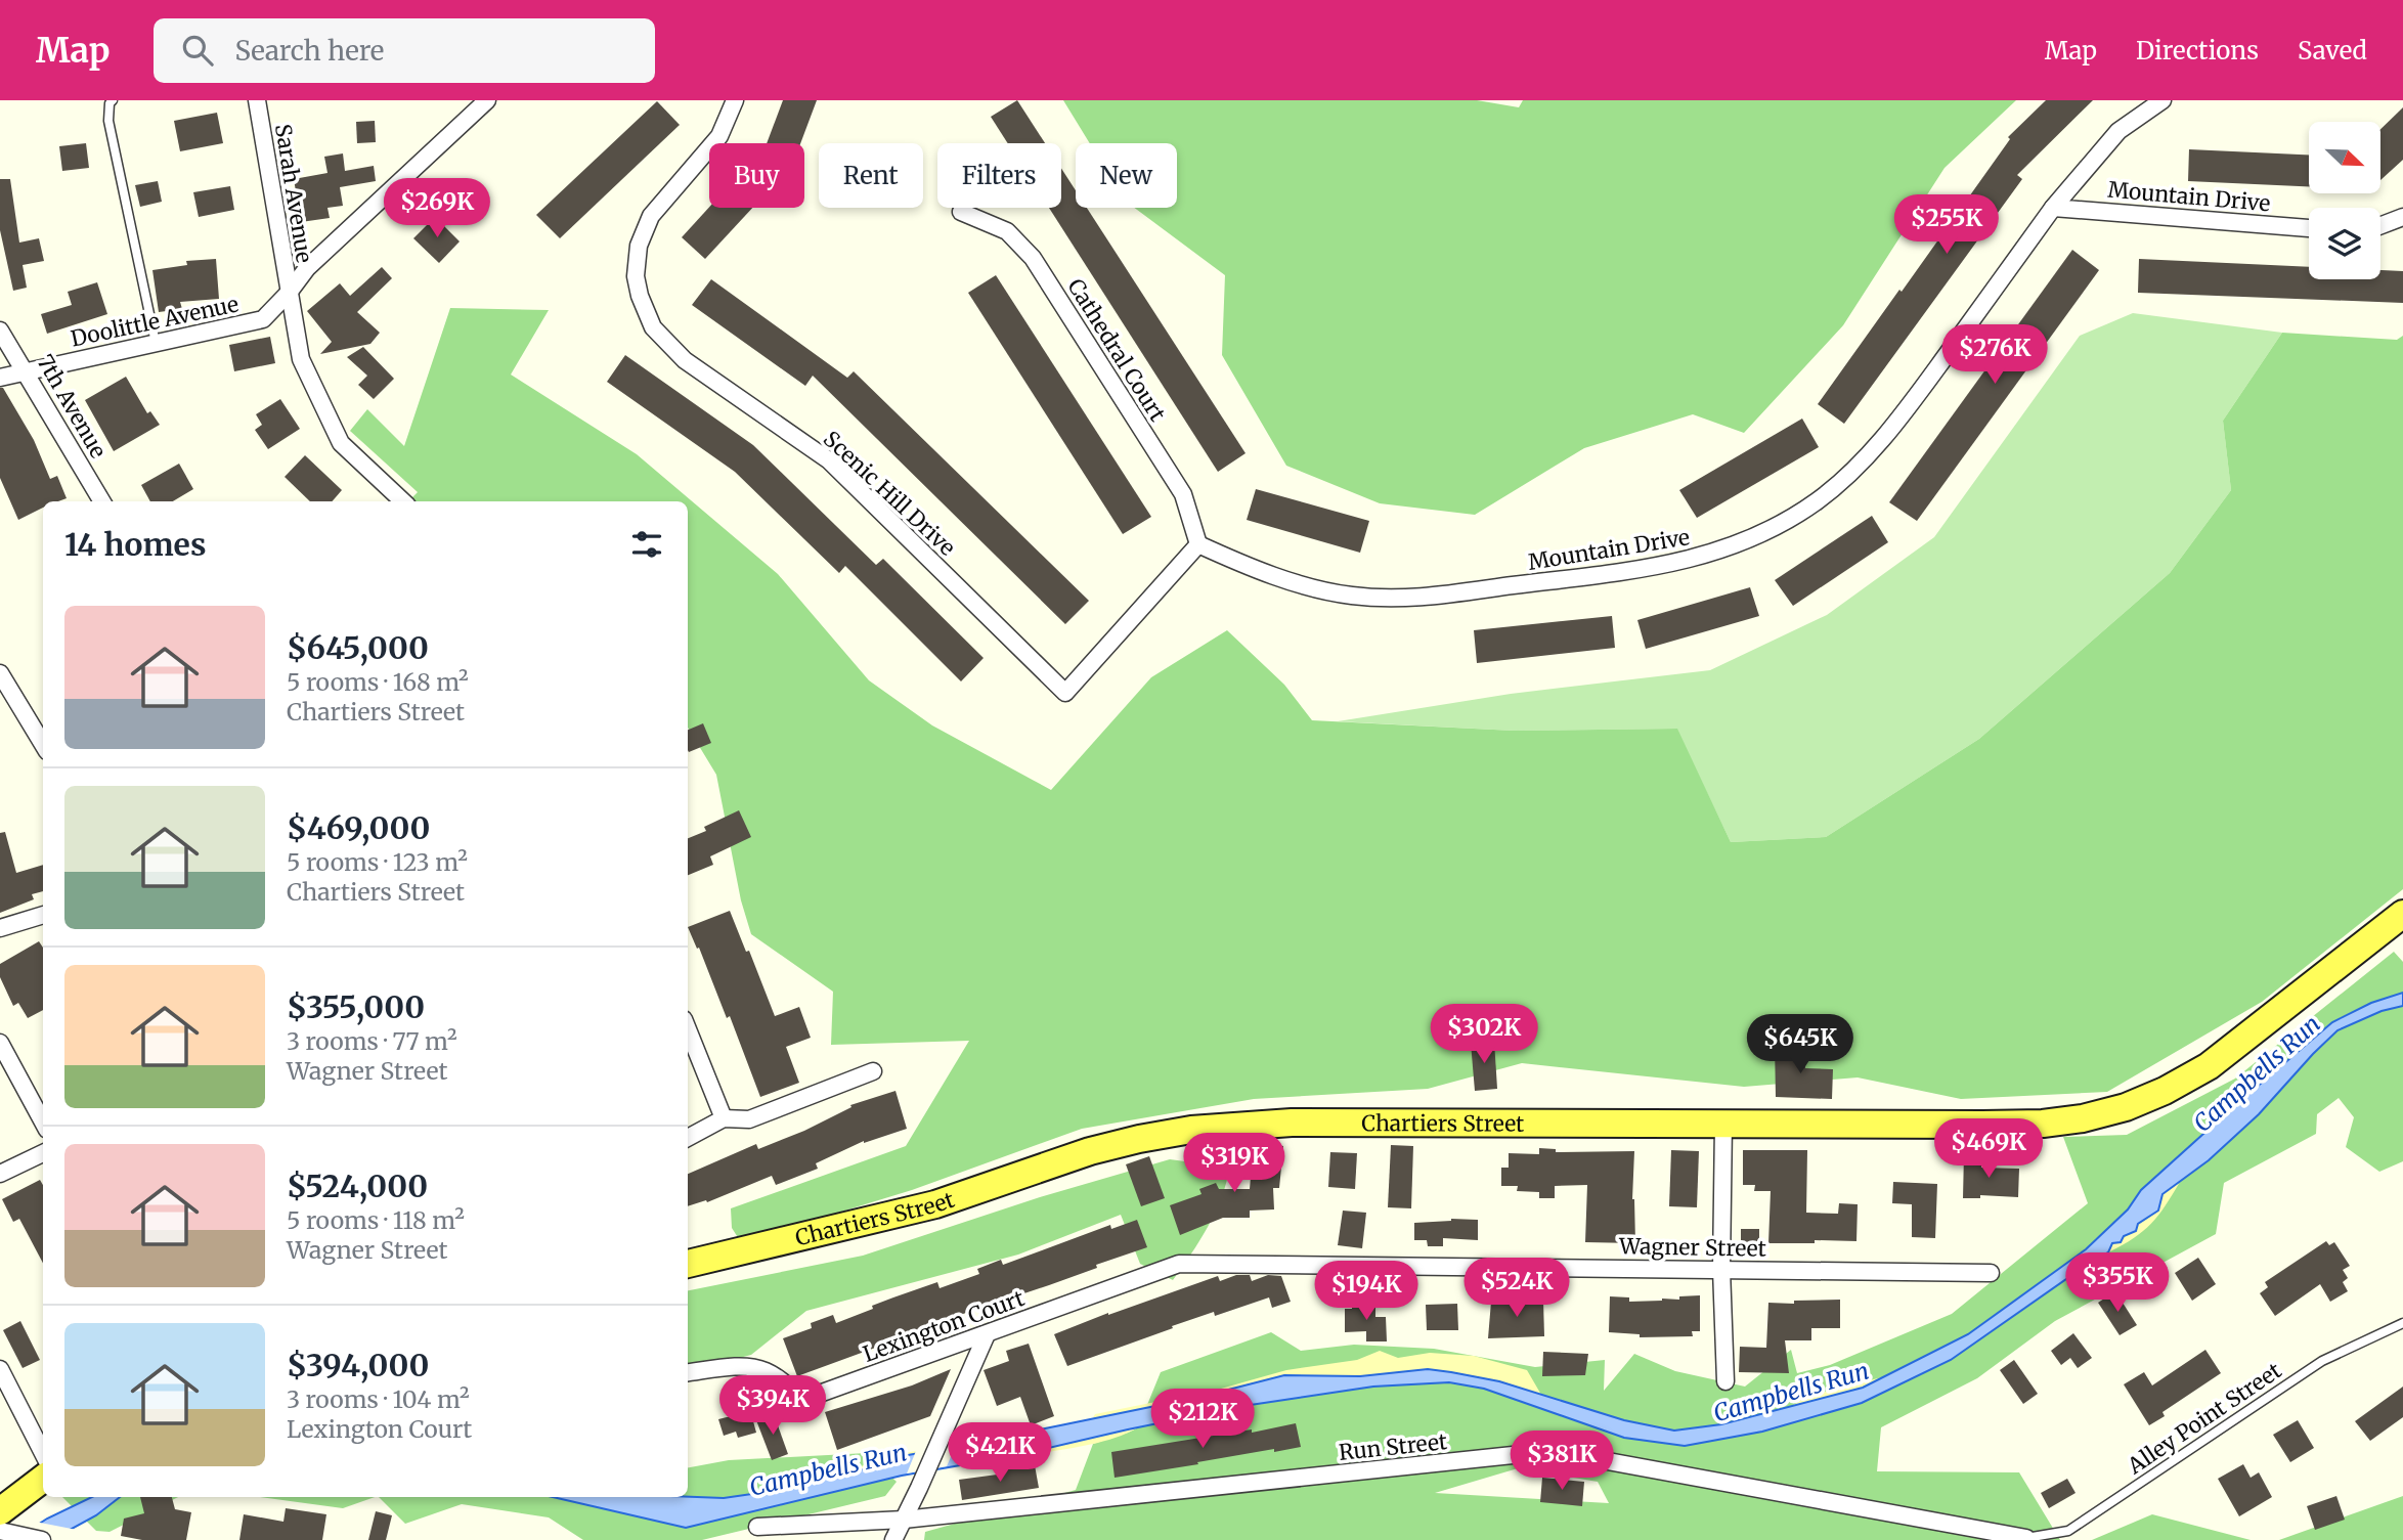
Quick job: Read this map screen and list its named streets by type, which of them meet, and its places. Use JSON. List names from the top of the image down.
{
  "streets": {
    "main road": ["Chartiers Street"],
    "street": [
      "Sarah Avenue",
      "Mountain Drive",
      "Doolittle Avenue",
      "Cathedral Court",
      "7th Avenue",
      "Scenic Hill Drive",
      "Wagner Street",
      "Lexington Court",
      "Run Street"
    ],
    "lane": ["Alley Point Street"]
  },
  "crossings": [
    ["Sarah Avenue", "Doolittle Avenue"],
    ["Mountain Drive", "Cathedral Court"],
    ["Mountain Drive", "Scenic Hill Drive"],
    ["Doolittle Avenue", "7th Avenue"],
    ["Cathedral Court", "Scenic Hill Drive"],
    ["Wagner Street", "Lexington Court"],
    ["Alley Point Street", "Run Street"]
  ],
  "water": ["Campbells Run"],
  "north": "bottom right",
  "page": {
    "header": "Map",
    "search": "Search here",
    "nav": ["Map", "Directions", "Saved"],
    "chip": [
      "Buy",
      "Rent",
      "Filters",
      "New"
    ],
    "price": [
      "$269K",
      "$255K",
      "$276K",
      "$302K",
      "$645K",
      "$469K",
      "$319K",
      "$355K",
      "$524K",
      "$194K",
      "$394K",
      "$212K",
      "$421K",
      "$381K"
    ],
    "heading": "14 homes",
    "list": [
      {
        "name": "$645,000",
        "note": "5 rooms · 168 m² · Chartiers Street"
      },
      {
        "name": "$469,000",
        "note": "5 rooms · 123 m² · Chartiers Street"
      },
      {
        "name": "$355,000",
        "note": "3 rooms · 77 m² · Wagner Street"
      },
      {
        "name": "$524,000",
        "note": "5 rooms · 118 m² · Wagner Street"
      },
      {
        "name": "$394,000",
        "note": "3 rooms · 104 m² · Lexington Court"
      }
    ]
  }
}
